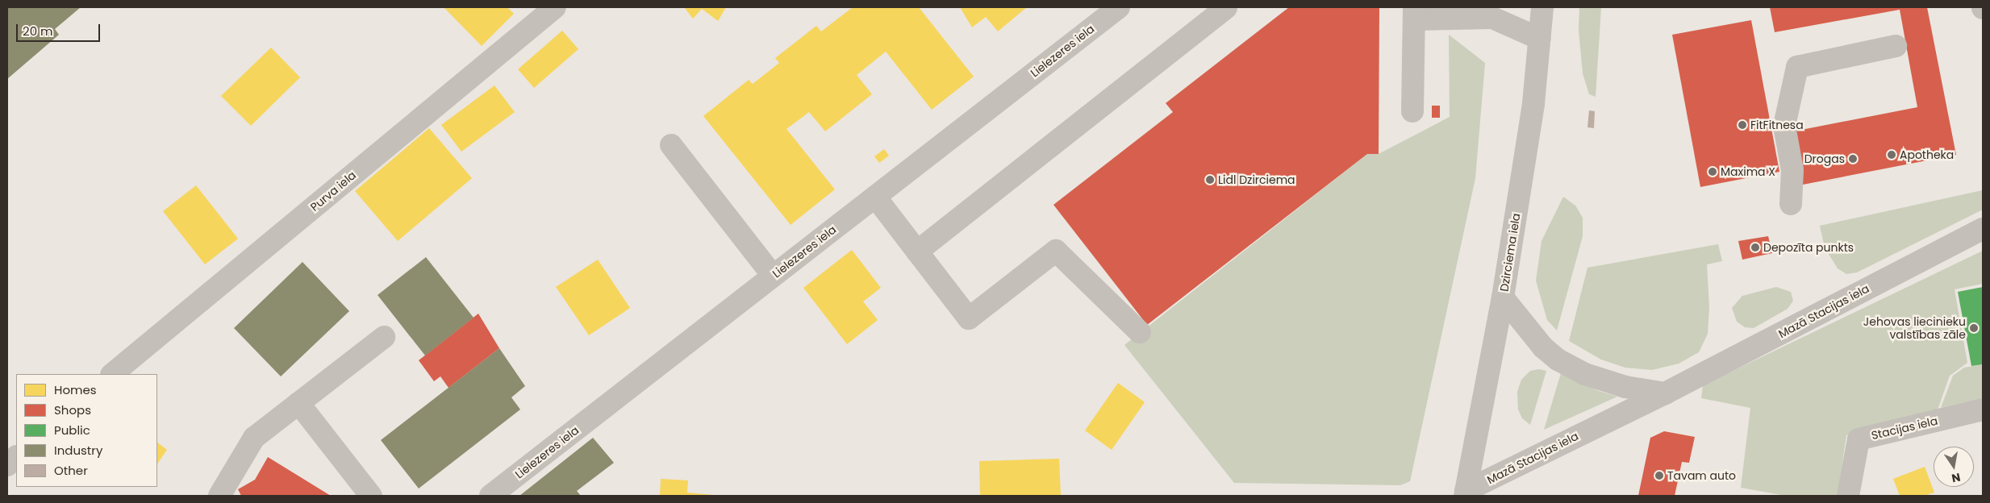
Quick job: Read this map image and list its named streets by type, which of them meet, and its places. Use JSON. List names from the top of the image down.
{
  "streets": {
    "street": [
      "Lielezeres iela",
      "Purva iela",
      "Dzirciema iela",
      "Mazā Stacijas iela",
      "Stacijas iela"
    ]
  },
  "crossings": [
    ["Dzirciema iela", "Mazā Stacijas iela"]
  ],
  "places": [
    "FitFitnesa",
    "Apotheka",
    "Drogas",
    "Maxima X",
    "Lidl Dzirciema",
    "Depozīta punkts",
    "Jehovas liecinieku valstības zāle",
    "Tavam auto"
  ],
  "legend": [
    "Homes",
    "Shops",
    "Public",
    "Industry",
    "Other"
  ],
  "scale_bar": "20 m",
  "north": "bottom"
}
